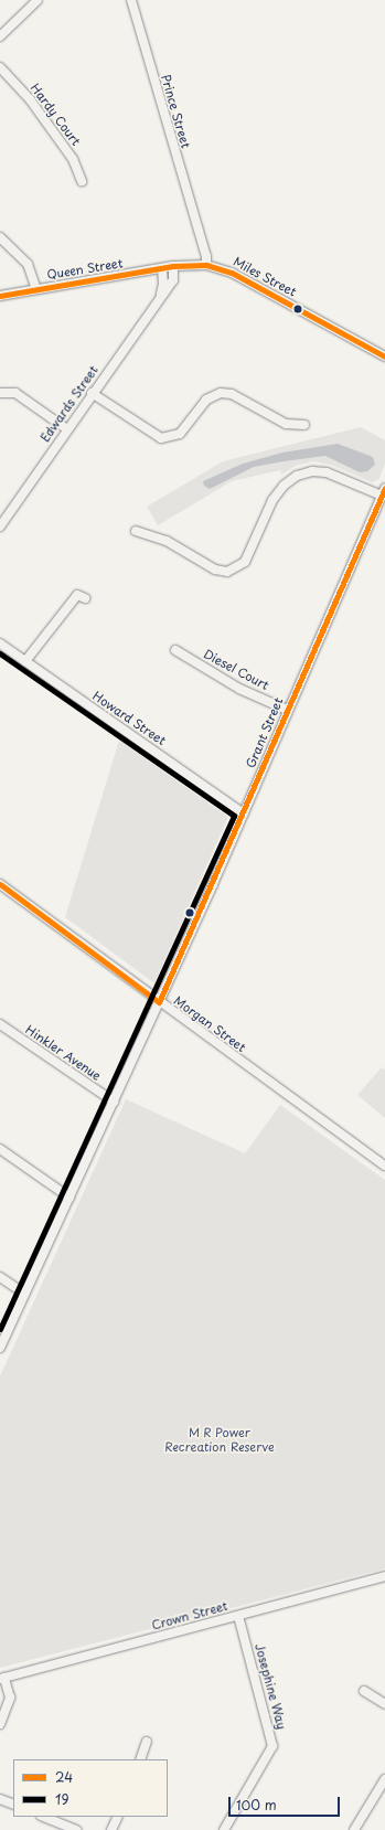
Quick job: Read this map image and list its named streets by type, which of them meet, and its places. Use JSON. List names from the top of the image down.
{
  "streets": {
    "street": [
      "Prince Street",
      "Hardy Court",
      "Queen Street",
      "Miles Street",
      "Edwards Street",
      "Diesel Court",
      "Howard Street",
      "Grant Street",
      "Morgan Street",
      "Hinkler Avenue",
      "Crown Street",
      "Josephine Way"
    ]
  },
  "crossings": [
    ["Prince Street", "Miles Street"],
    ["Queen Street", "Miles Street"],
    ["Queen Street", "Edwards Street"],
    ["Miles Street", "Edwards Street"],
    ["Diesel Court", "Grant Street"],
    ["Howard Street", "Grant Street"],
    ["Grant Street", "Morgan Street"],
    ["Grant Street", "Hinkler Avenue"],
    ["Crown Street", "Josephine Way"]
  ],
  "parks": ["M R Power Recreation Reserve"],
  "lines": ["transit line 24", "transit line 19"],
  "legend": ["24", "19"],
  "scale_bar": "100 m"
}
